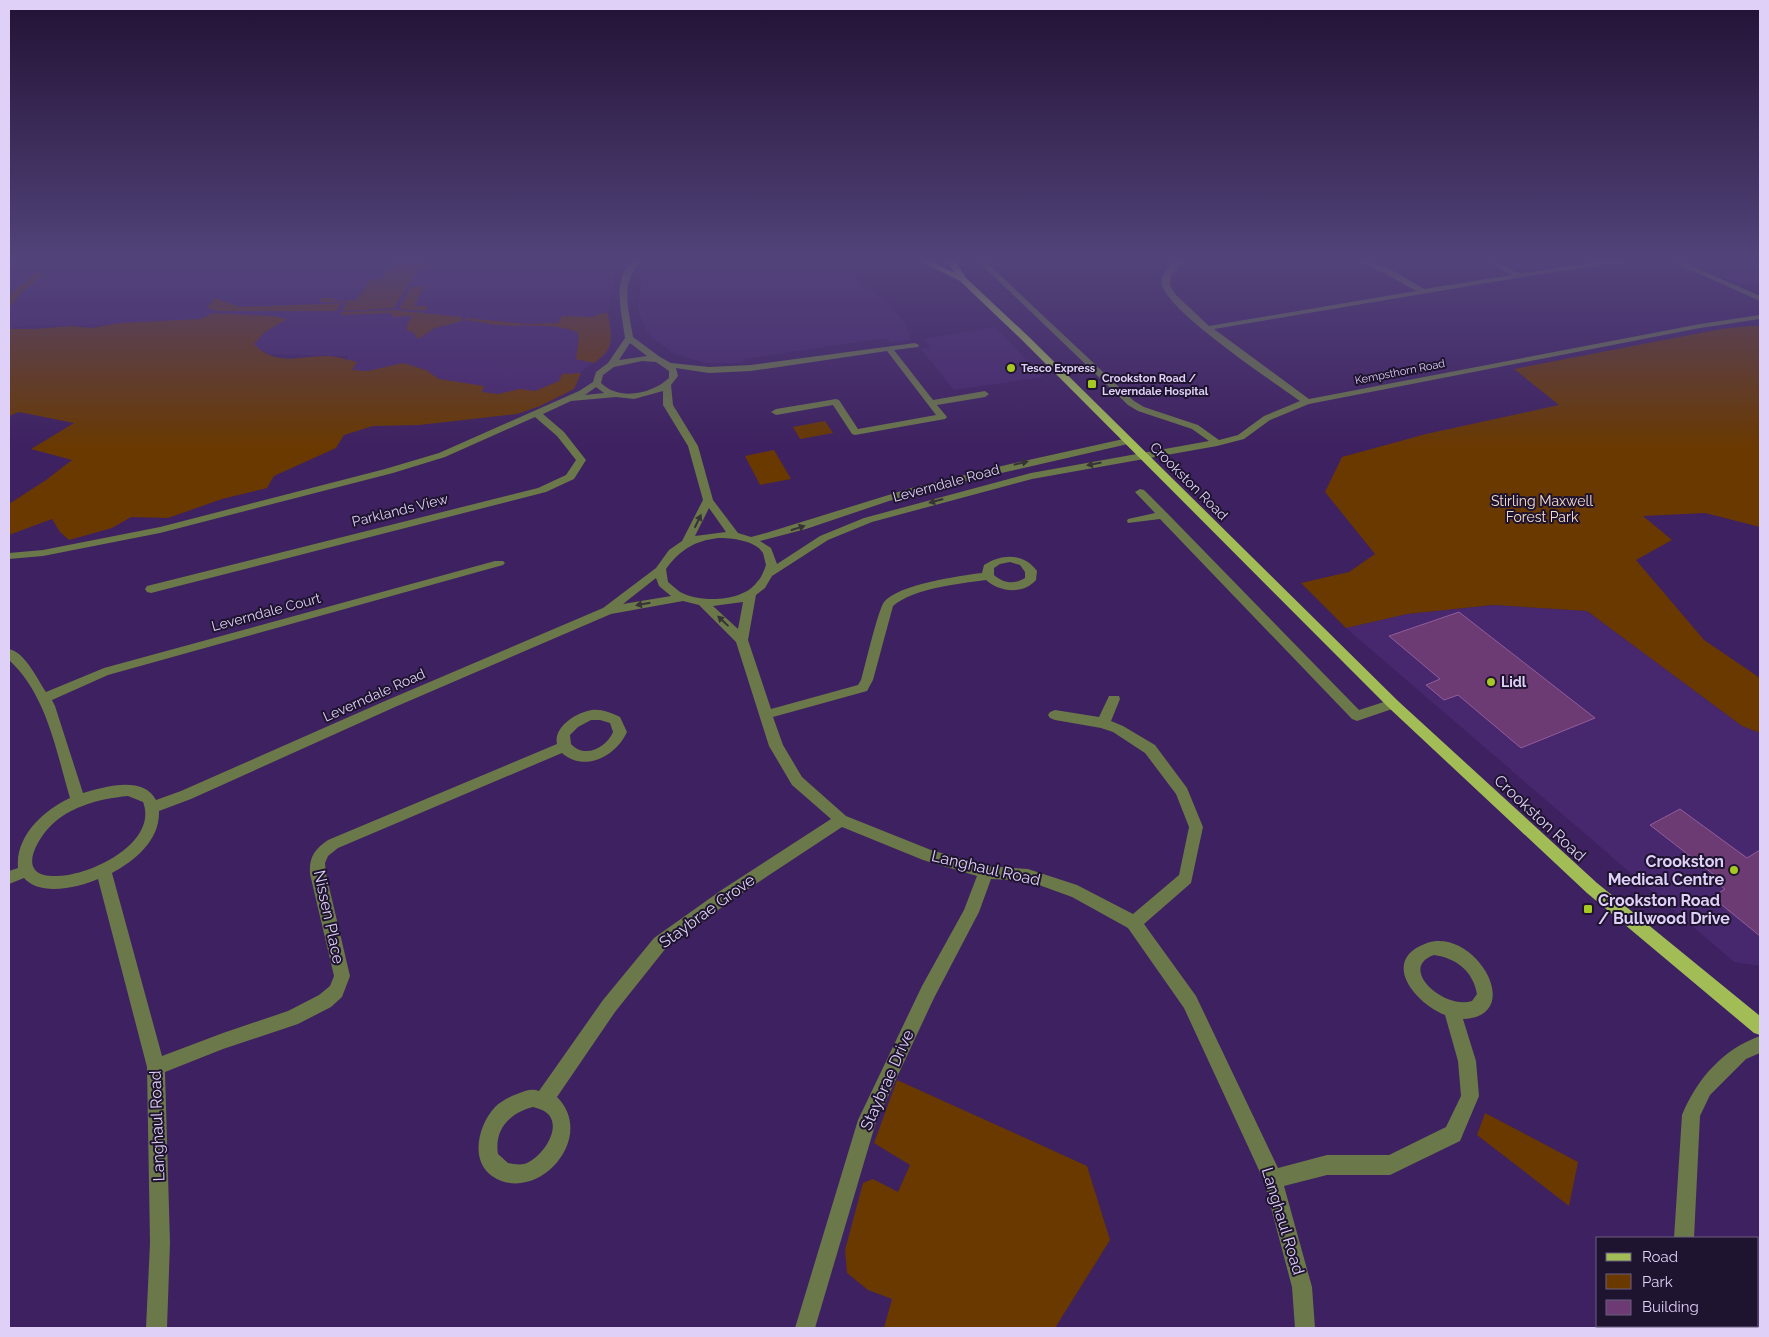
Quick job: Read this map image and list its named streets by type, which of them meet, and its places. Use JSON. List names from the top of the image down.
{
  "streets": {
    "main road": ["Crookston Road"],
    "street": [
      "Kempsthorn Road",
      "Leverndale Road",
      "Parklands View",
      "Leverndale Court",
      "Langhaul Road",
      "Staybrae Grove",
      "Nissen Place",
      "Staybrae Drive"
    ]
  },
  "crossings": [
    ["Kempsthorn Road", "Crookston Road"],
    ["Kempsthorn Road", "Leverndale Road"],
    ["Crookston Road", "Leverndale Road"],
    ["Leverndale Road", "Langhaul Road"],
    ["Langhaul Road", "Staybrae Grove"],
    ["Langhaul Road", "Nissen Place"],
    ["Langhaul Road", "Staybrae Drive"]
  ],
  "parks": ["Stirling Maxwell Forest Park"],
  "places": {
    "other": ["Tesco Express", "Lidl", "Crookston Medical Centre"],
    "transit": ["Crookston Road / Leverndale Hospital", "Crookston Road / Bullwood Drive"]
  },
  "legend": ["Road", "Park", "Building"]
}
